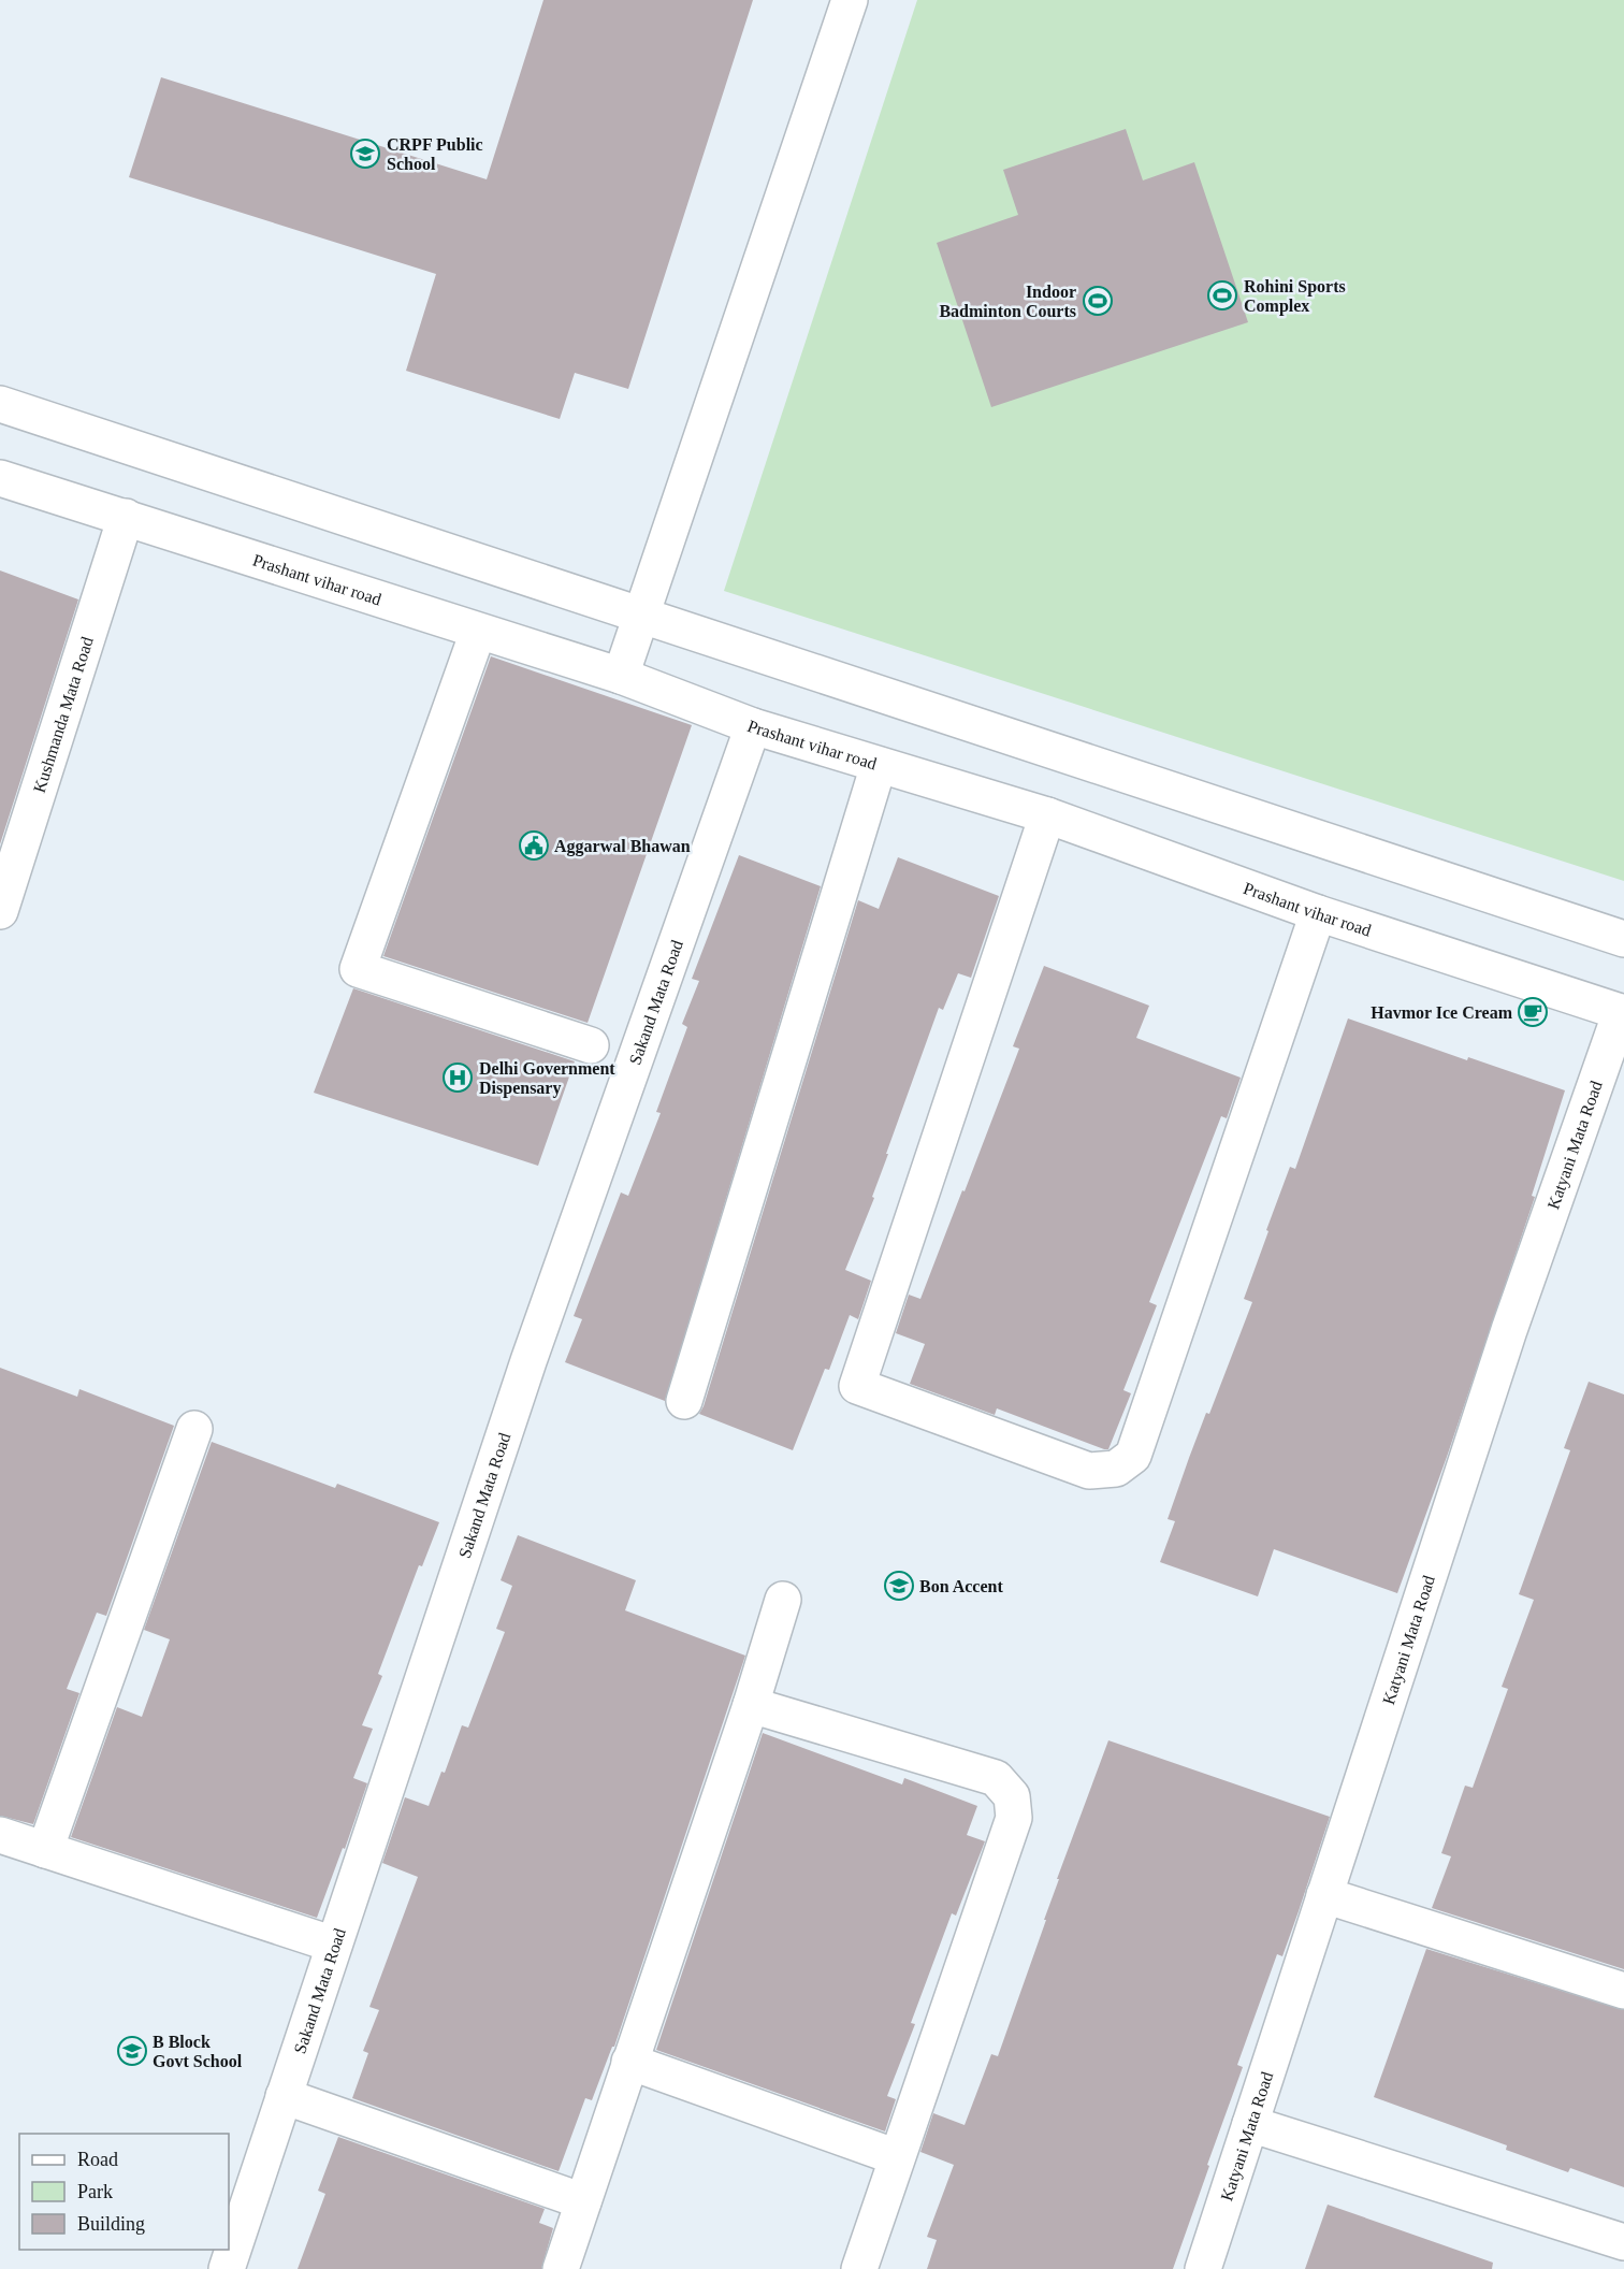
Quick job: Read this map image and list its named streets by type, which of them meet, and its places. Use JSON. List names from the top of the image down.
{
  "streets": {
    "street": [
      "Prashant vihar road",
      "Kushmanda Mata Road",
      "Sakand Mata Road",
      "Katyani Mata Road"
    ]
  },
  "crossings": [
    ["Prashant vihar road", "Kushmanda Mata Road"],
    ["Prashant vihar road", "Sakand Mata Road"],
    ["Prashant vihar road", "Katyani Mata Road"]
  ],
  "places": {
    "school or university": ["CRPF Public School", "Bon Accent", "B Block Govt School"],
    "sports": ["Rohini Sports Complex", "Indoor Badminton Courts"],
    "public building": ["Aggarwal Bhawan"],
    "cafe": ["Havmor Ice Cream"],
    "hospital": ["Delhi Government Dispensary"]
  },
  "legend": ["Road", "Park", "Building"]
}
